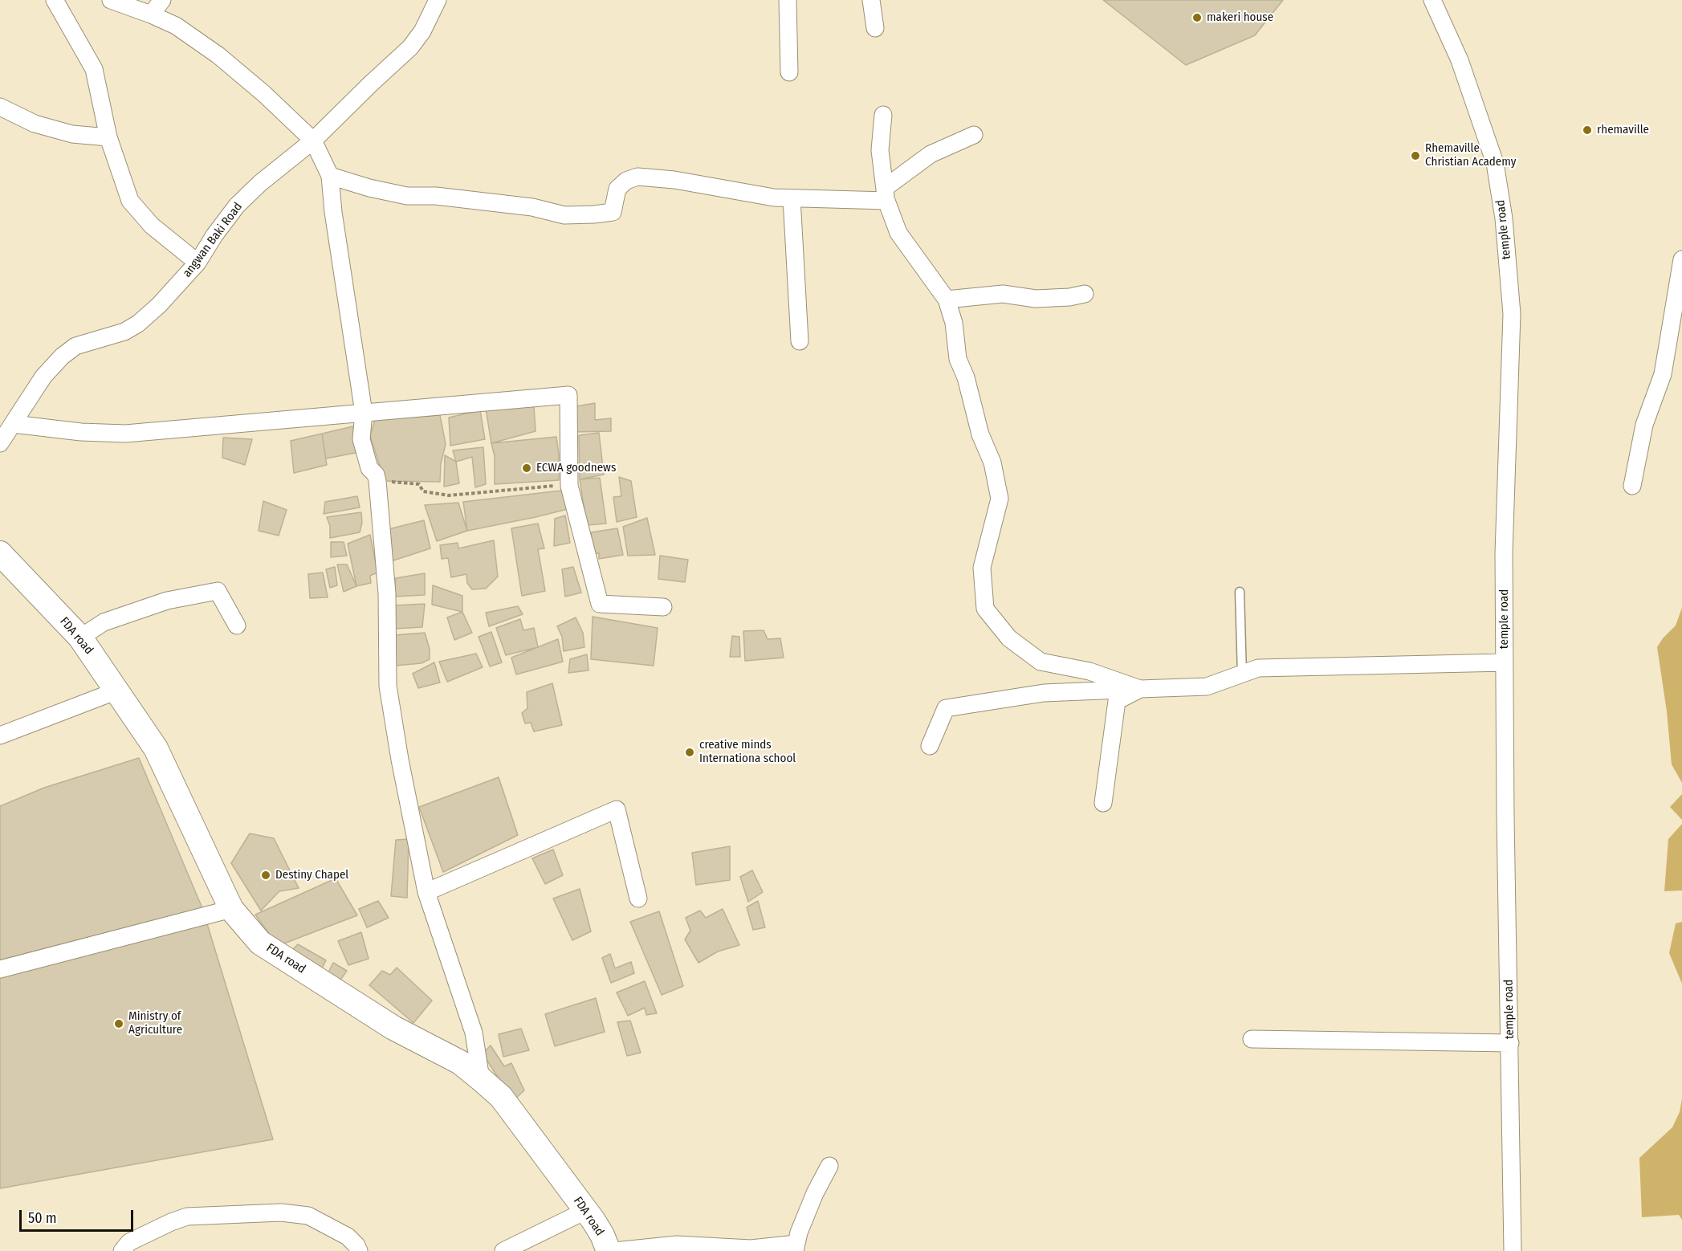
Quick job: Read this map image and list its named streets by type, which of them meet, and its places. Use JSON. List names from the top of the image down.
{
  "streets": {
    "street": ["temple road", "angwan Baki Road", "FDA road"]
  },
  "places": [
    "makeri house",
    "rhemaville",
    "Rhemaville Christian Academy",
    "ECWA goodnews",
    "creative minds Internationa school",
    "Destiny Chapel",
    "Ministry of Agriculture"
  ],
  "scale_bar": "50 m"
}
